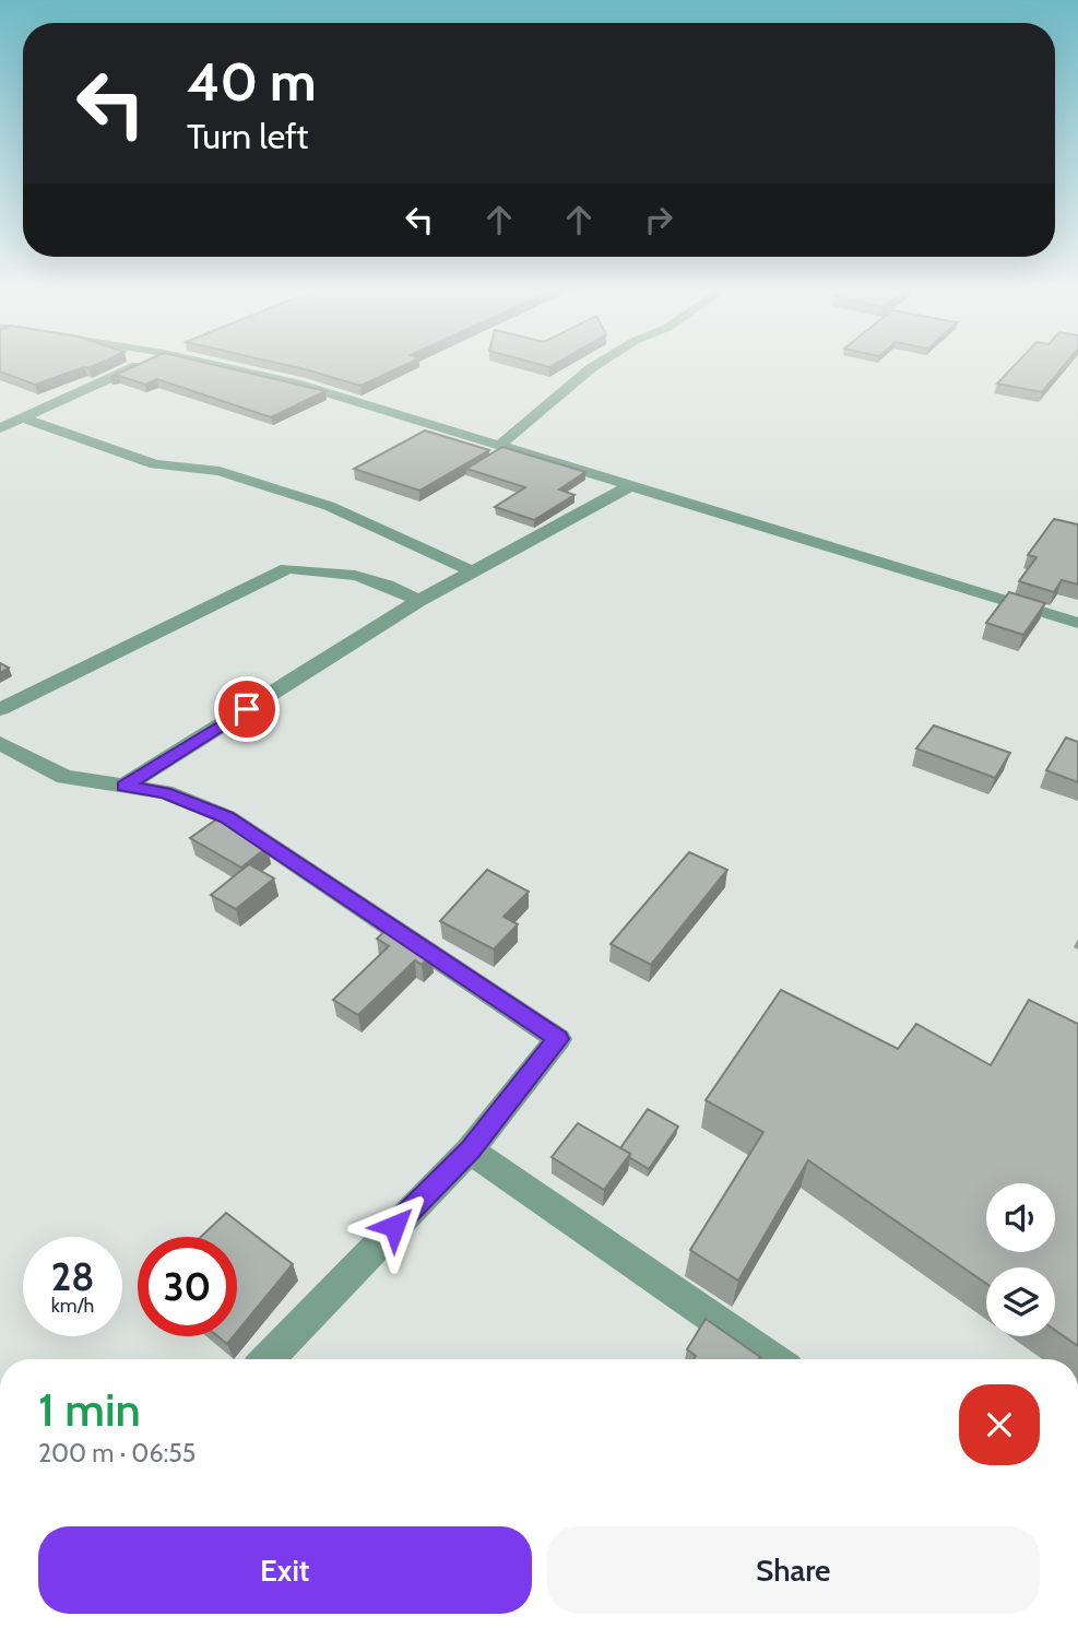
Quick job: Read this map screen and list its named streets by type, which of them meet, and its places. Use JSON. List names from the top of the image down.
{
  "page": {
    "turn": ["40 m", "Turn left"],
    "speed": "28 km/h",
    "limit": "30",
    "heading": ["1 min", "200 m · 06:55"],
    "buttons": ["Exit", "Share"]
  }
}
